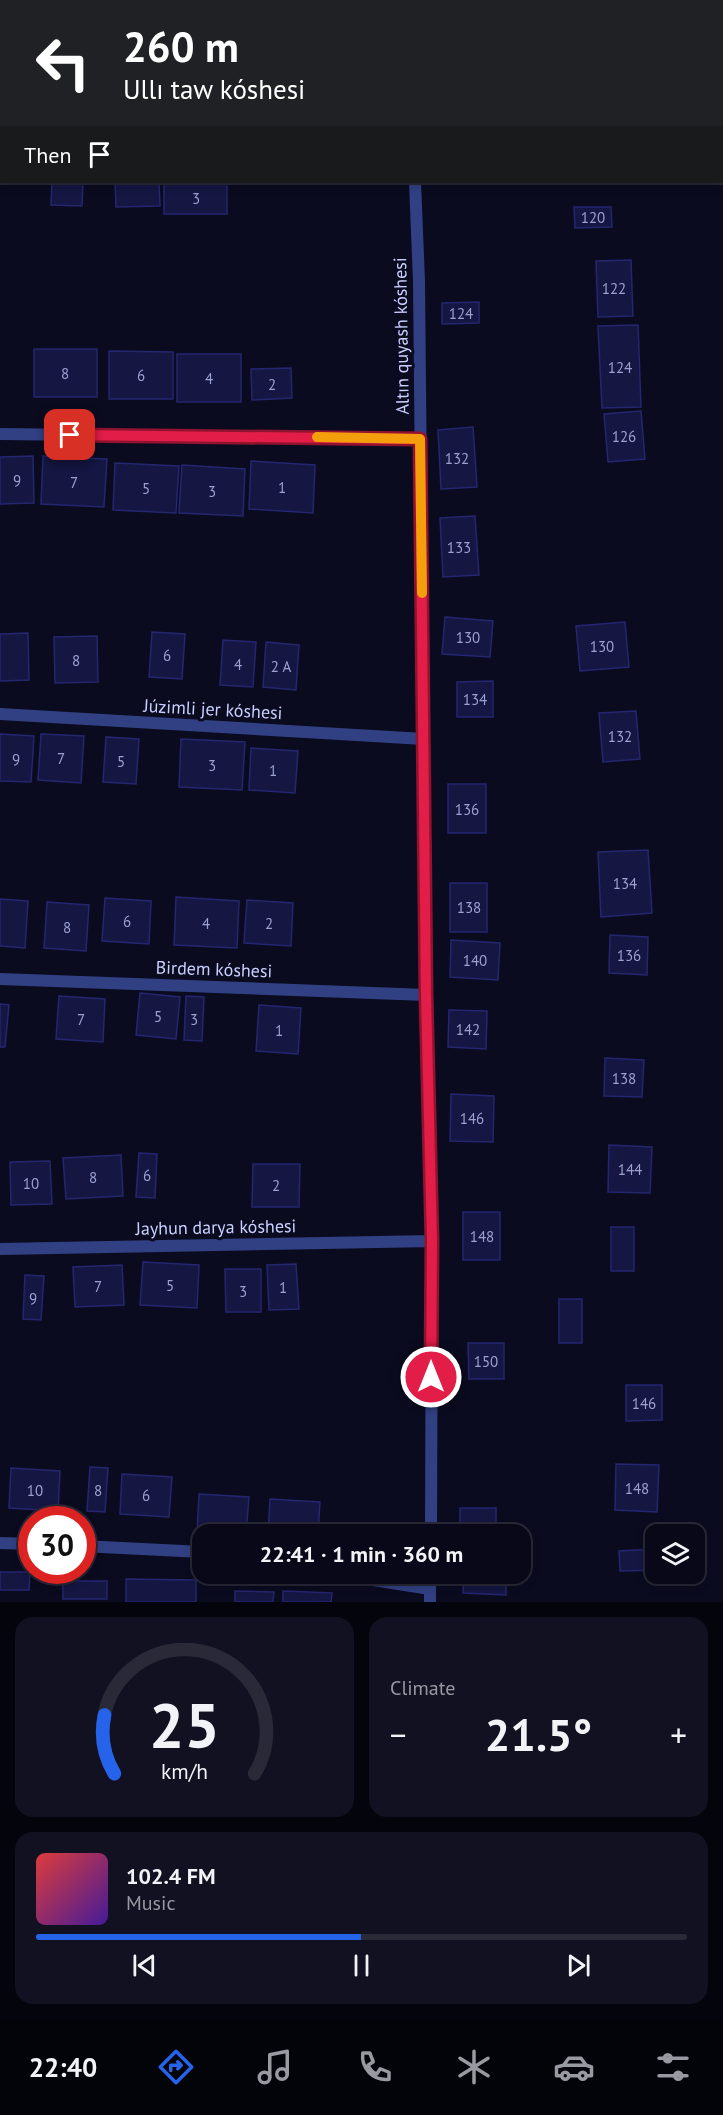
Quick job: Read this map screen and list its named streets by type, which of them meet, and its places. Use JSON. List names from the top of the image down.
{
  "streets": {
    "street": [
      "Altın quyash kóshesi",
      "Júzimli jer kóshesi",
      "Birdem kóshesi",
      "Jayhun darya kóshesi"
    ]
  },
  "crossings": [
    ["Altın quyash kóshesi", "Júzimli jer kóshesi"],
    ["Altın quyash kóshesi", "Birdem kóshesi"],
    ["Altın quyash kóshesi", "Jayhun darya kóshesi"]
  ],
  "house_numbers": [
    "3",
    "120",
    "122",
    "124",
    "124",
    "8",
    "6",
    "4",
    "2",
    "126",
    "132",
    "9",
    "7",
    "1",
    "5",
    "3",
    "133",
    "130",
    "130",
    "6",
    "8",
    "4",
    "2 А",
    "134",
    "132",
    "7",
    "9",
    "5",
    "3",
    "1",
    "136",
    "134",
    "138",
    "6",
    "4",
    "2",
    "8",
    "136",
    "140",
    "5",
    "7",
    "3",
    "142",
    "1",
    "138",
    "146",
    "144",
    "6",
    "8",
    "10",
    "2",
    "148",
    "5",
    "7",
    "1",
    "3",
    "9",
    "150",
    "146",
    "148",
    "10",
    "8",
    "6"
  ],
  "page": {
    "turn": ["260 m", "Ullı taw kóshesi"],
    "then": "Then",
    "limit": "30",
    "trip": "22:41 · 1 min · 360 m",
    "tile": "Climate",
    "heat": ["−", "21.5°", "+"],
    "song": ["102.4 FM", "Music"],
    "tabs": "22:40",
    "gauge": ["25", "km/h"]
  }
}
